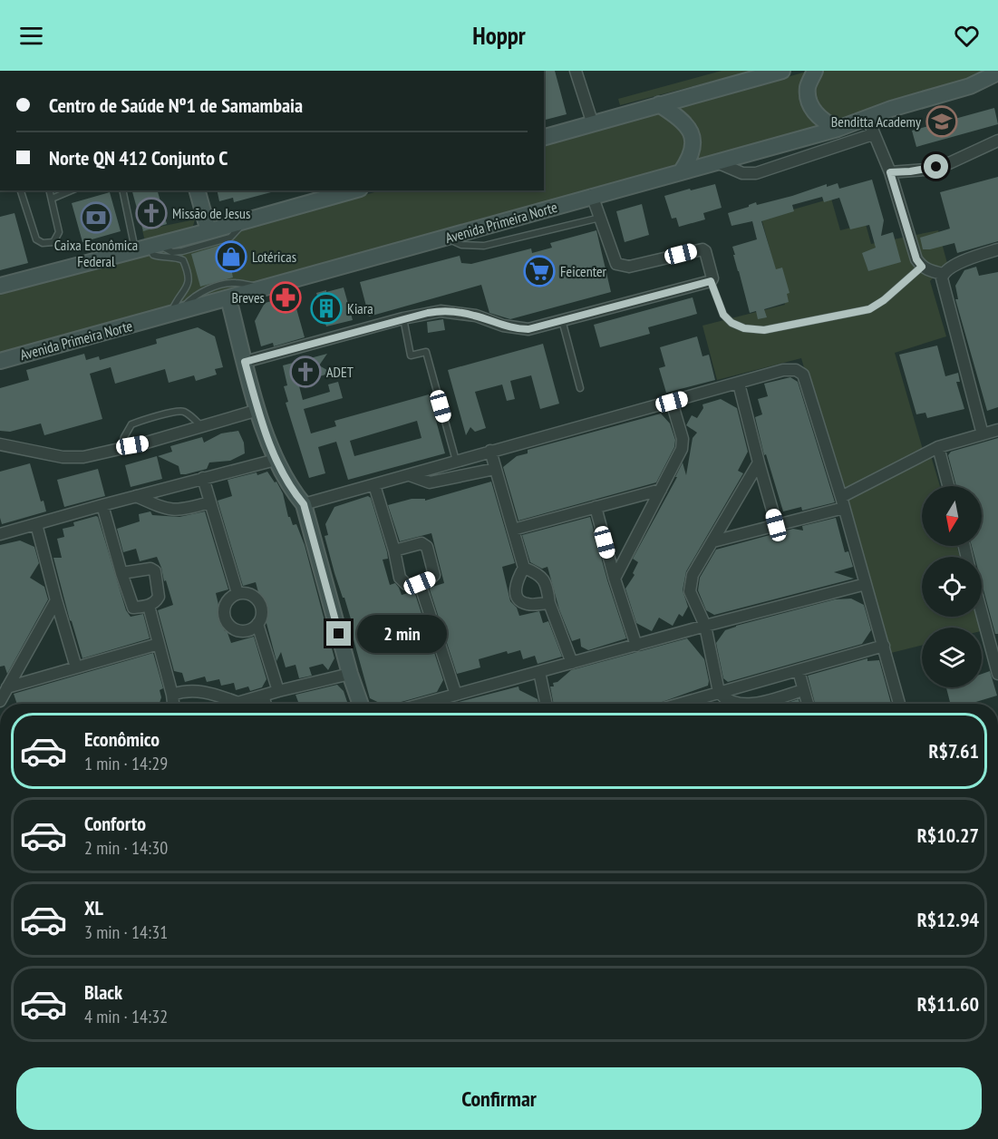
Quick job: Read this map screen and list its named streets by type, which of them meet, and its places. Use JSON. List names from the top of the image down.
{
  "streets": {
    "main road": ["Avenida Primeira Norte"]
  },
  "places": {
    "school or university": ["Benditta Academy"],
    "church": ["Missão de Jesus", "ADET"],
    "bank": ["Caixa Econômica Federal"],
    "shop": ["Lotéricas"],
    "supermarket": ["Feicenter"],
    "pharmacy": ["Breves"],
    "building": ["Kiara"]
  },
  "north": "bottom",
  "page": {
    "header": "Hoppr",
    "banner": ["Centro de Saúde Nº1 de Samambaia", "Norte QN 412 Conjunto C"],
    "bubble": "2 min",
    "list": [
      {
        "name": "Econômico",
        "note": "1 min · 14:29",
        "value": "R$7.61"
      },
      {
        "name": "Conforto",
        "note": "2 min · 14:30",
        "value": "R$10.27"
      },
      {
        "name": "XL",
        "note": "3 min · 14:31",
        "value": "R$12.94"
      },
      {
        "name": "Black",
        "note": "4 min · 14:32",
        "value": "R$11.60"
      }
    ],
    "buttons": "Confirmar"
  }
}
